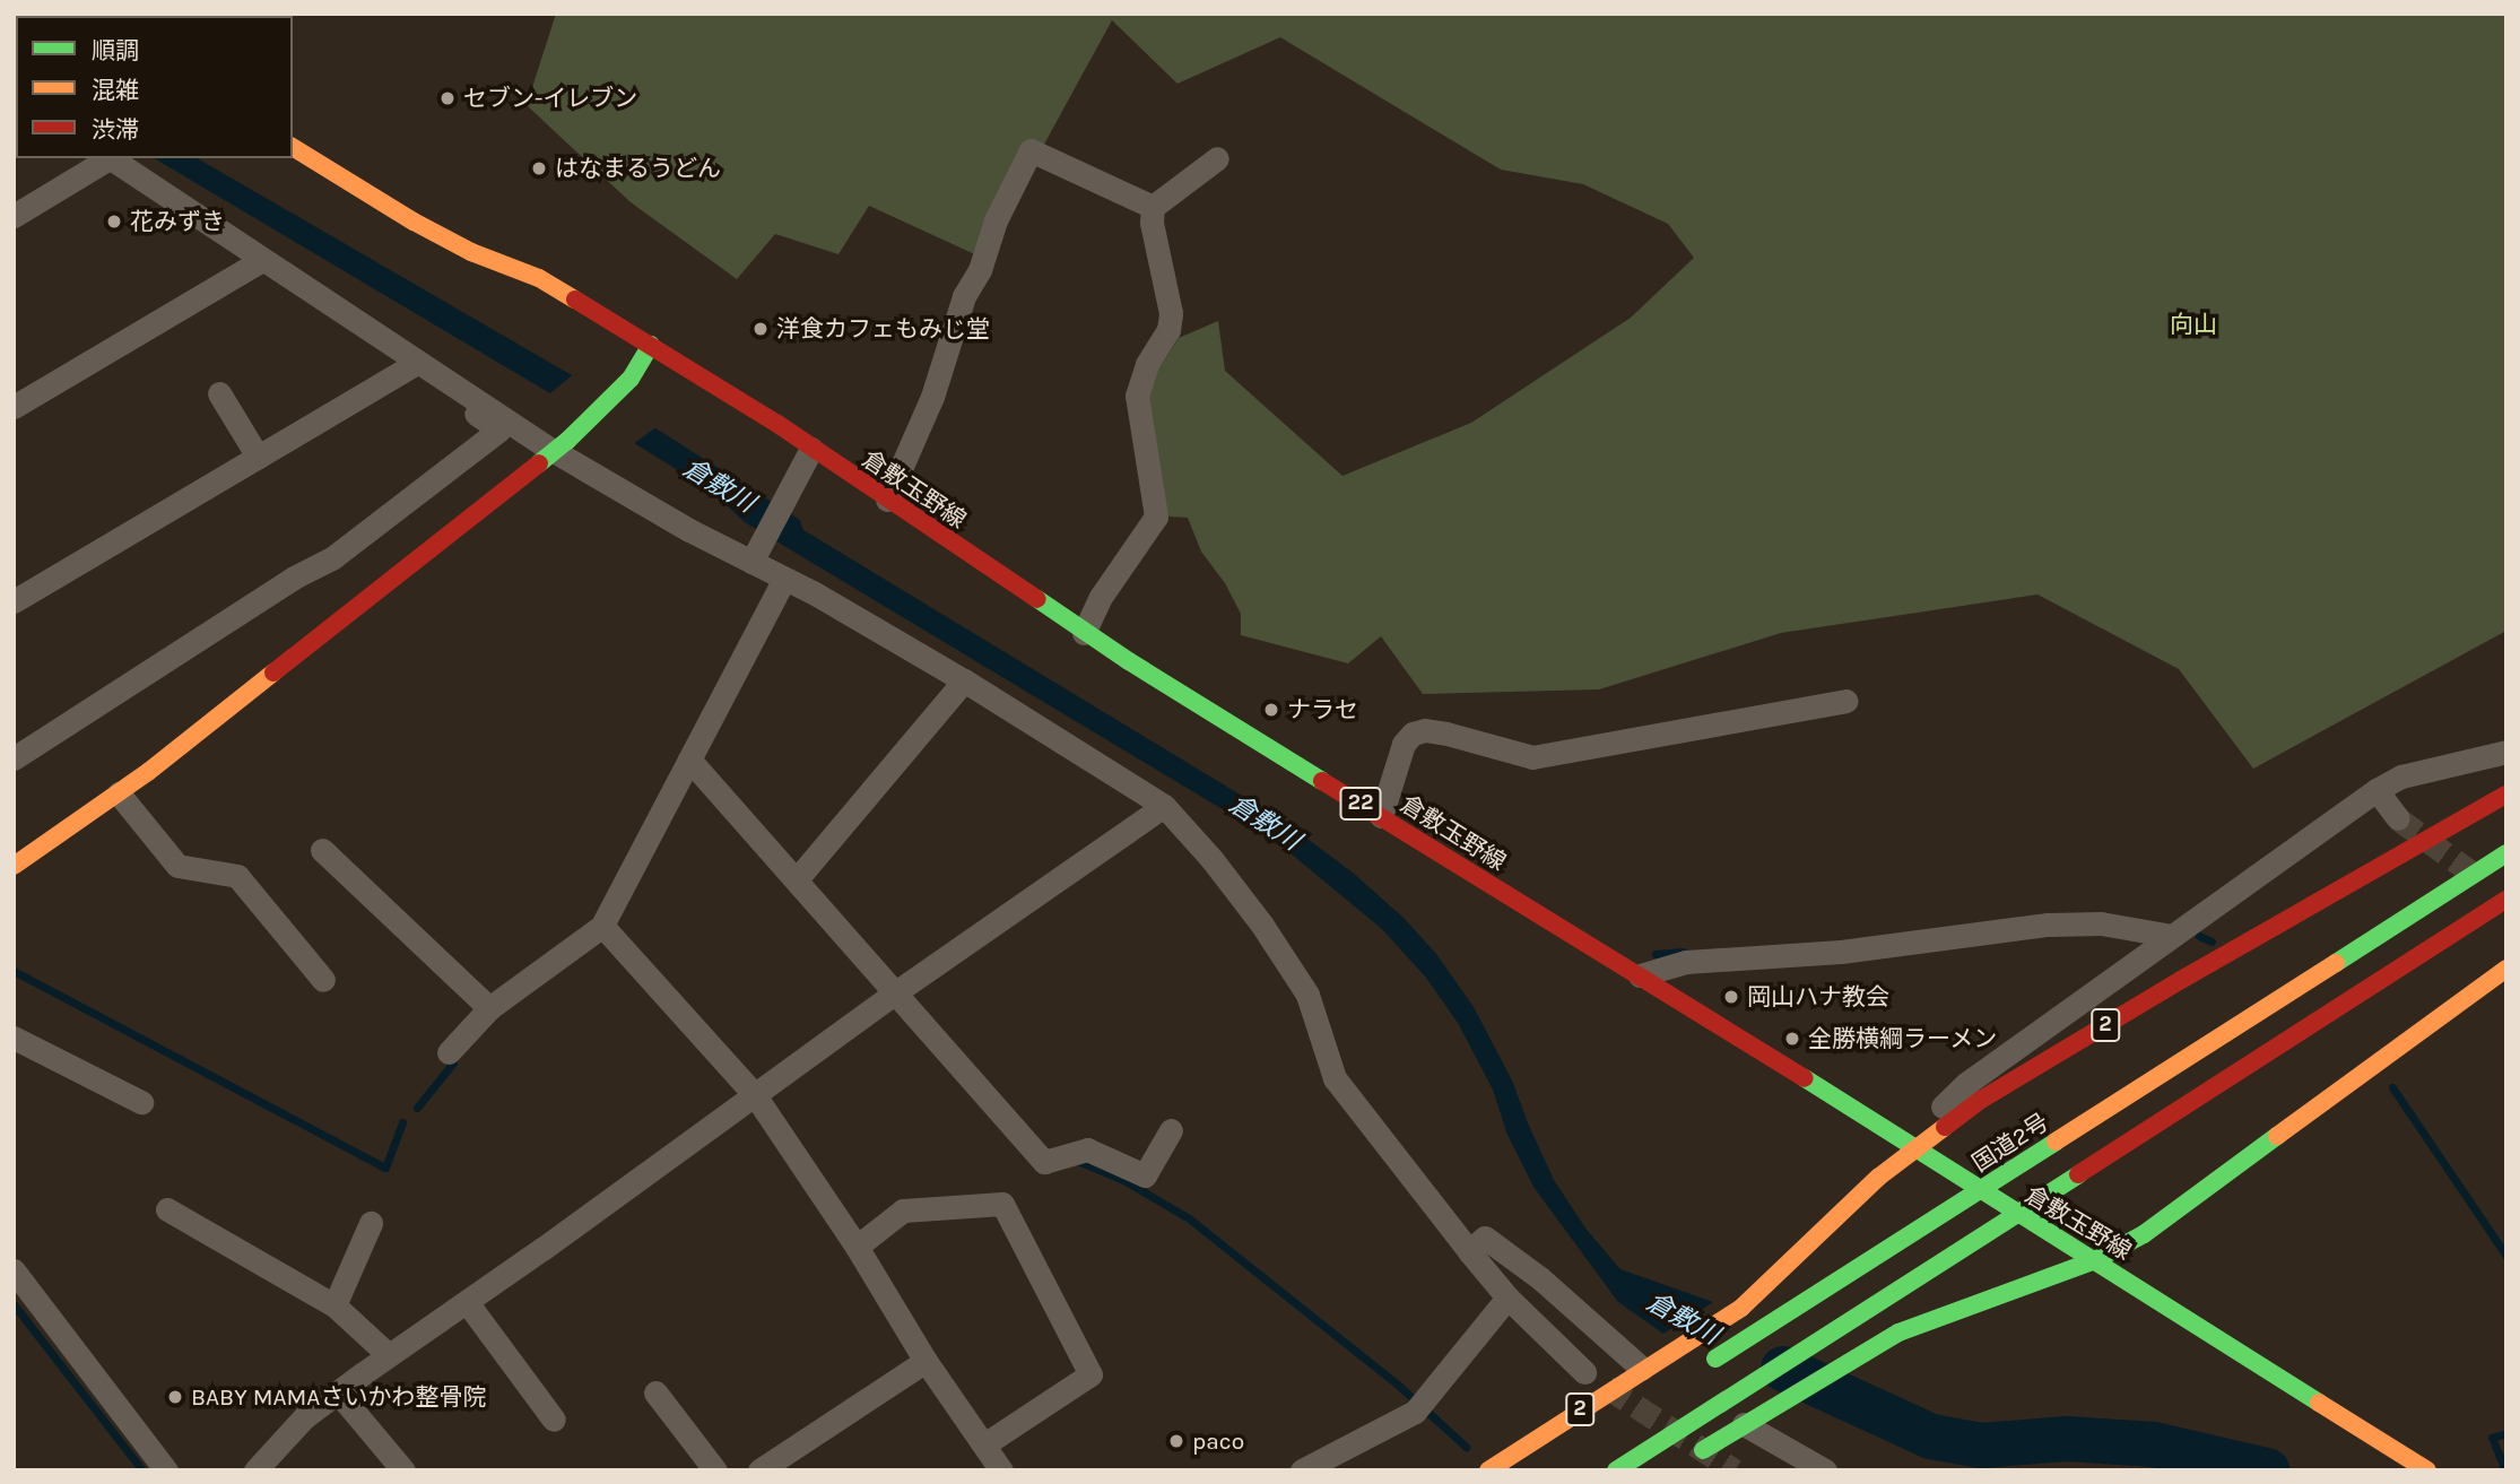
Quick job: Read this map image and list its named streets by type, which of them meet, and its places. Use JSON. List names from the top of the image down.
{
  "streets": {
    "main road": [
      "倉敷玉野線",
      "22",
      "2",
      "国道2号"
    ]
  },
  "crossings": [
    ["倉敷玉野線", "2"]
  ],
  "water": ["倉敷川"],
  "parks": ["向山"],
  "places": [
    "セブン-イレブン",
    "はなまるうどん",
    "花みずき",
    "洋食カフェもみじ堂",
    "ナラセ",
    "岡山ハナ教会",
    "全勝横綱ラーメン",
    "BABY MAMAさいかわ整骨院",
    "paco"
  ],
  "legend": ["順調", "混雑", "渋滞"]
}
